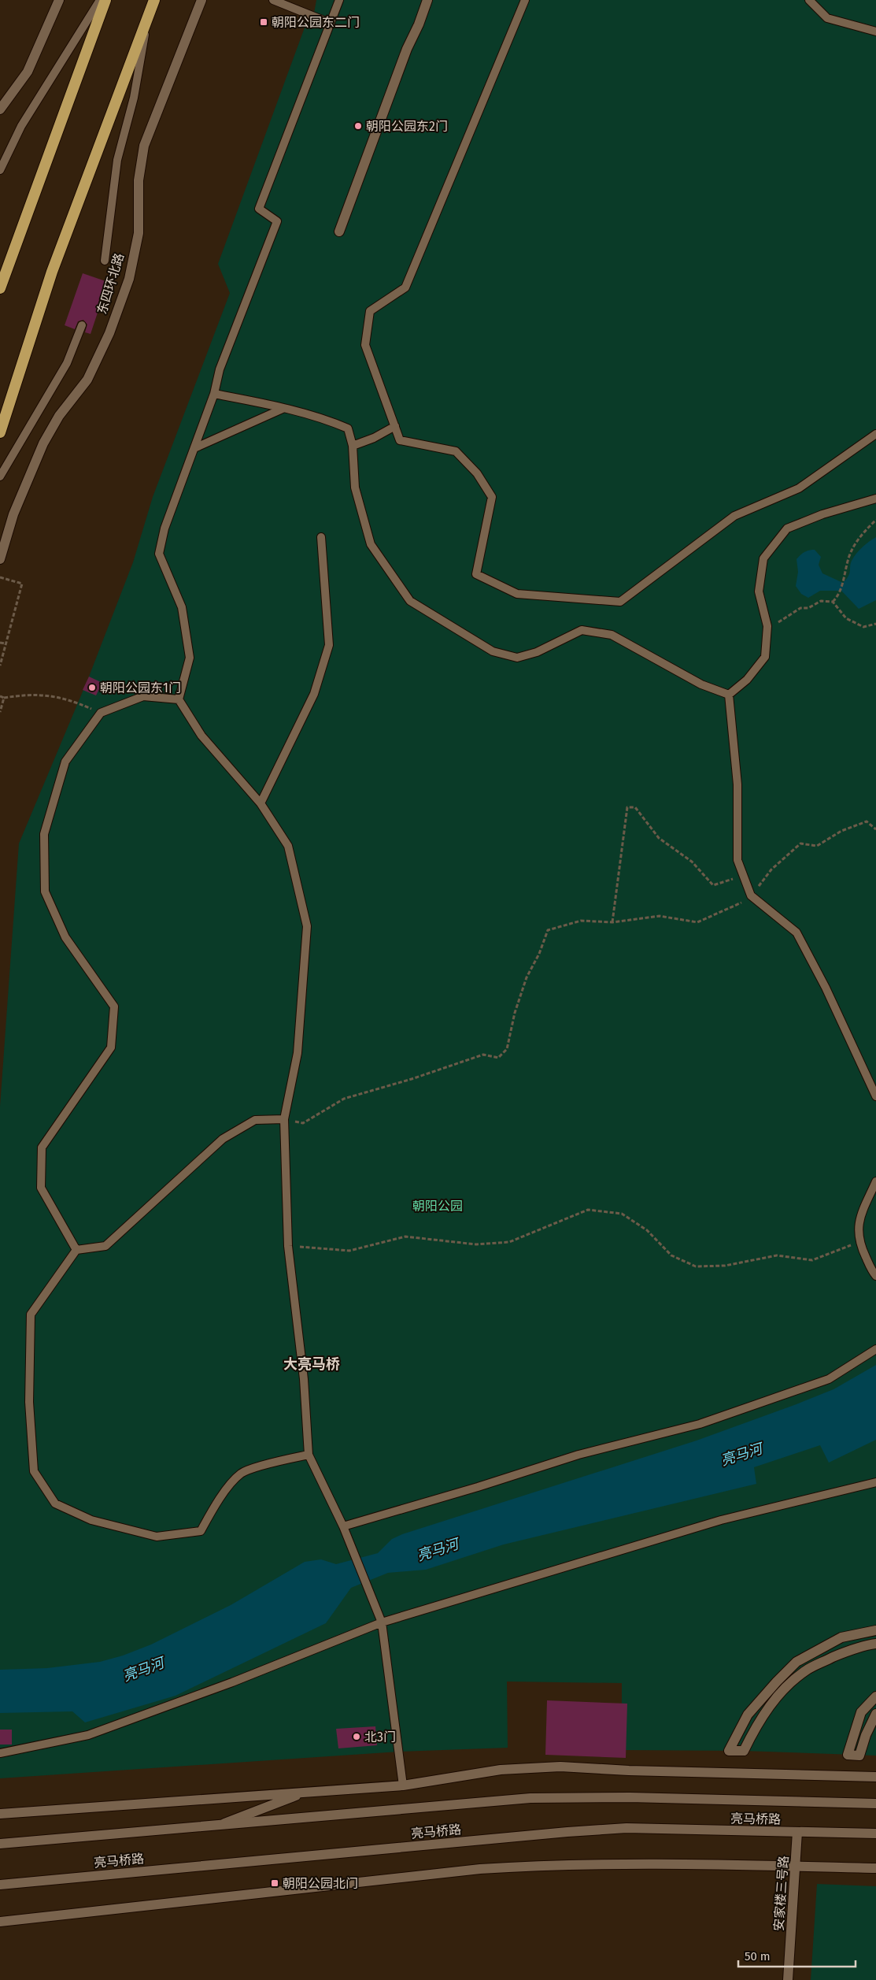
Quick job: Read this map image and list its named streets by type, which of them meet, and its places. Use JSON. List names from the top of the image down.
{
  "streets": {
    "street": ["东四环北路", "亮马桥路", "安家楼三号路"]
  },
  "crossings": [
    ["亮马桥路", "安家楼三号路"]
  ],
  "districts": ["大亮马桥"],
  "water": ["亮马河"],
  "parks": ["朝阳公园"],
  "places": {
    "transit": ["朝阳公园东二门", "朝阳公园北门"],
    "other": ["朝阳公园东2门", "朝阳公园东1门", "北3门"]
  },
  "scale_bar": "50 m"
}
